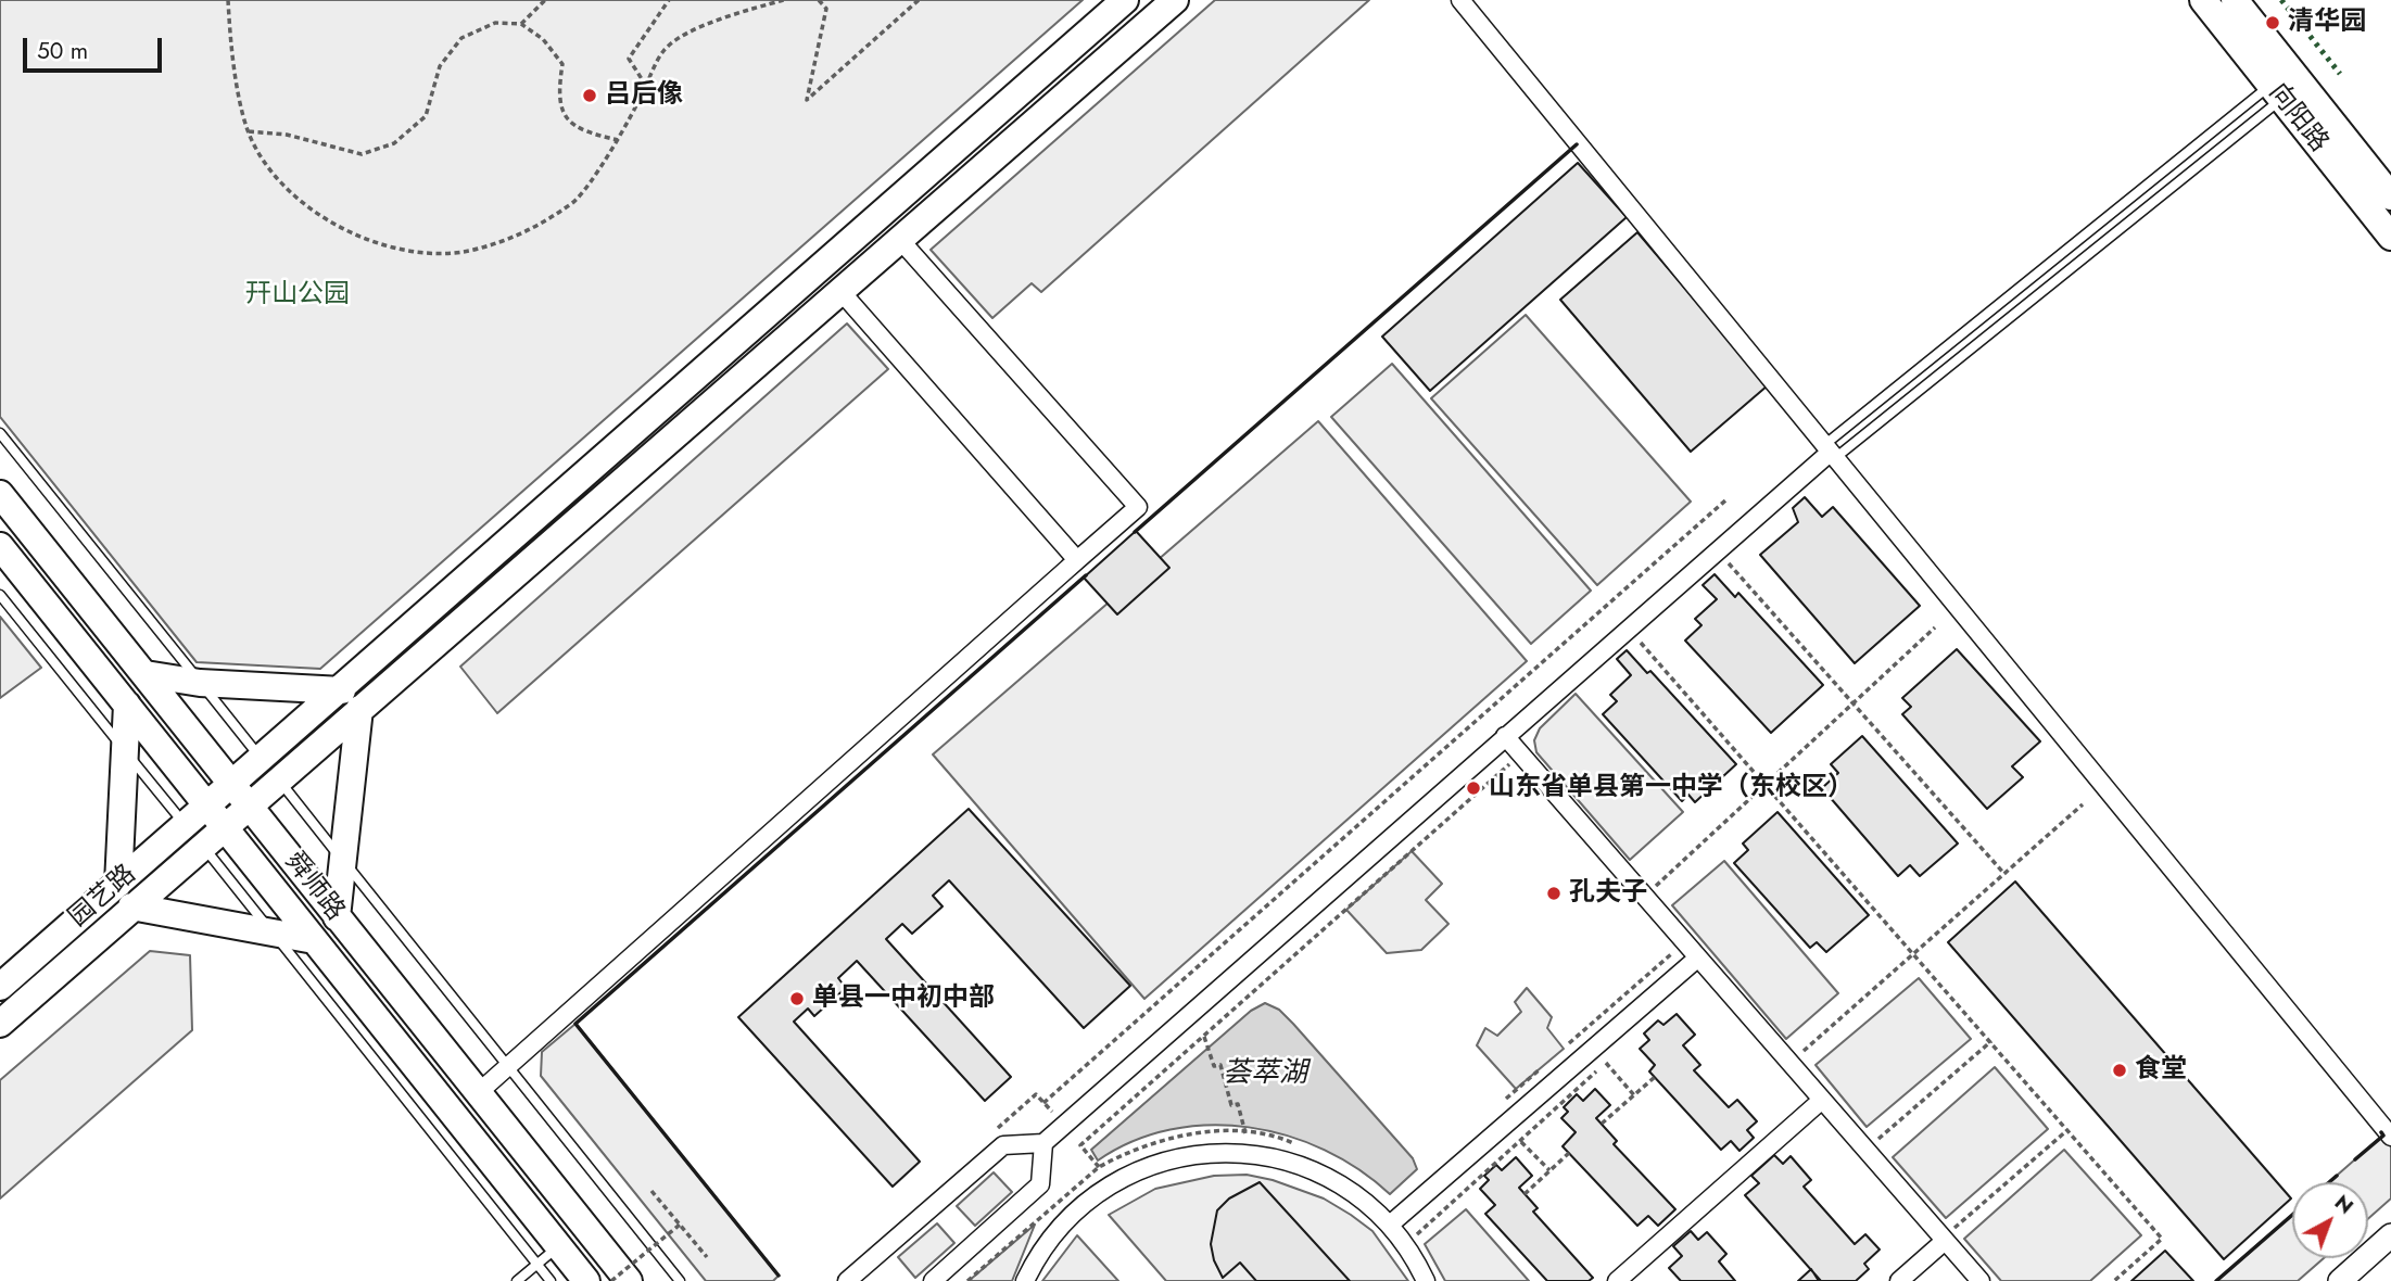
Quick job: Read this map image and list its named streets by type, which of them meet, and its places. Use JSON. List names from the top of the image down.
{
  "streets": {
    "main road": ["向阳路", "舜师路", "园艺路"]
  },
  "crossings": [
    ["舜师路", "园艺路"]
  ],
  "water": ["荟萃湖"],
  "parks": ["幵山公园"],
  "places": [
    "清华园",
    "吕后像",
    "山东省单县第一中学（东校区）",
    "孔夫子",
    "单县一中初中部",
    "食堂"
  ],
  "scale_bar": "50 m",
  "north": "top right"
}
